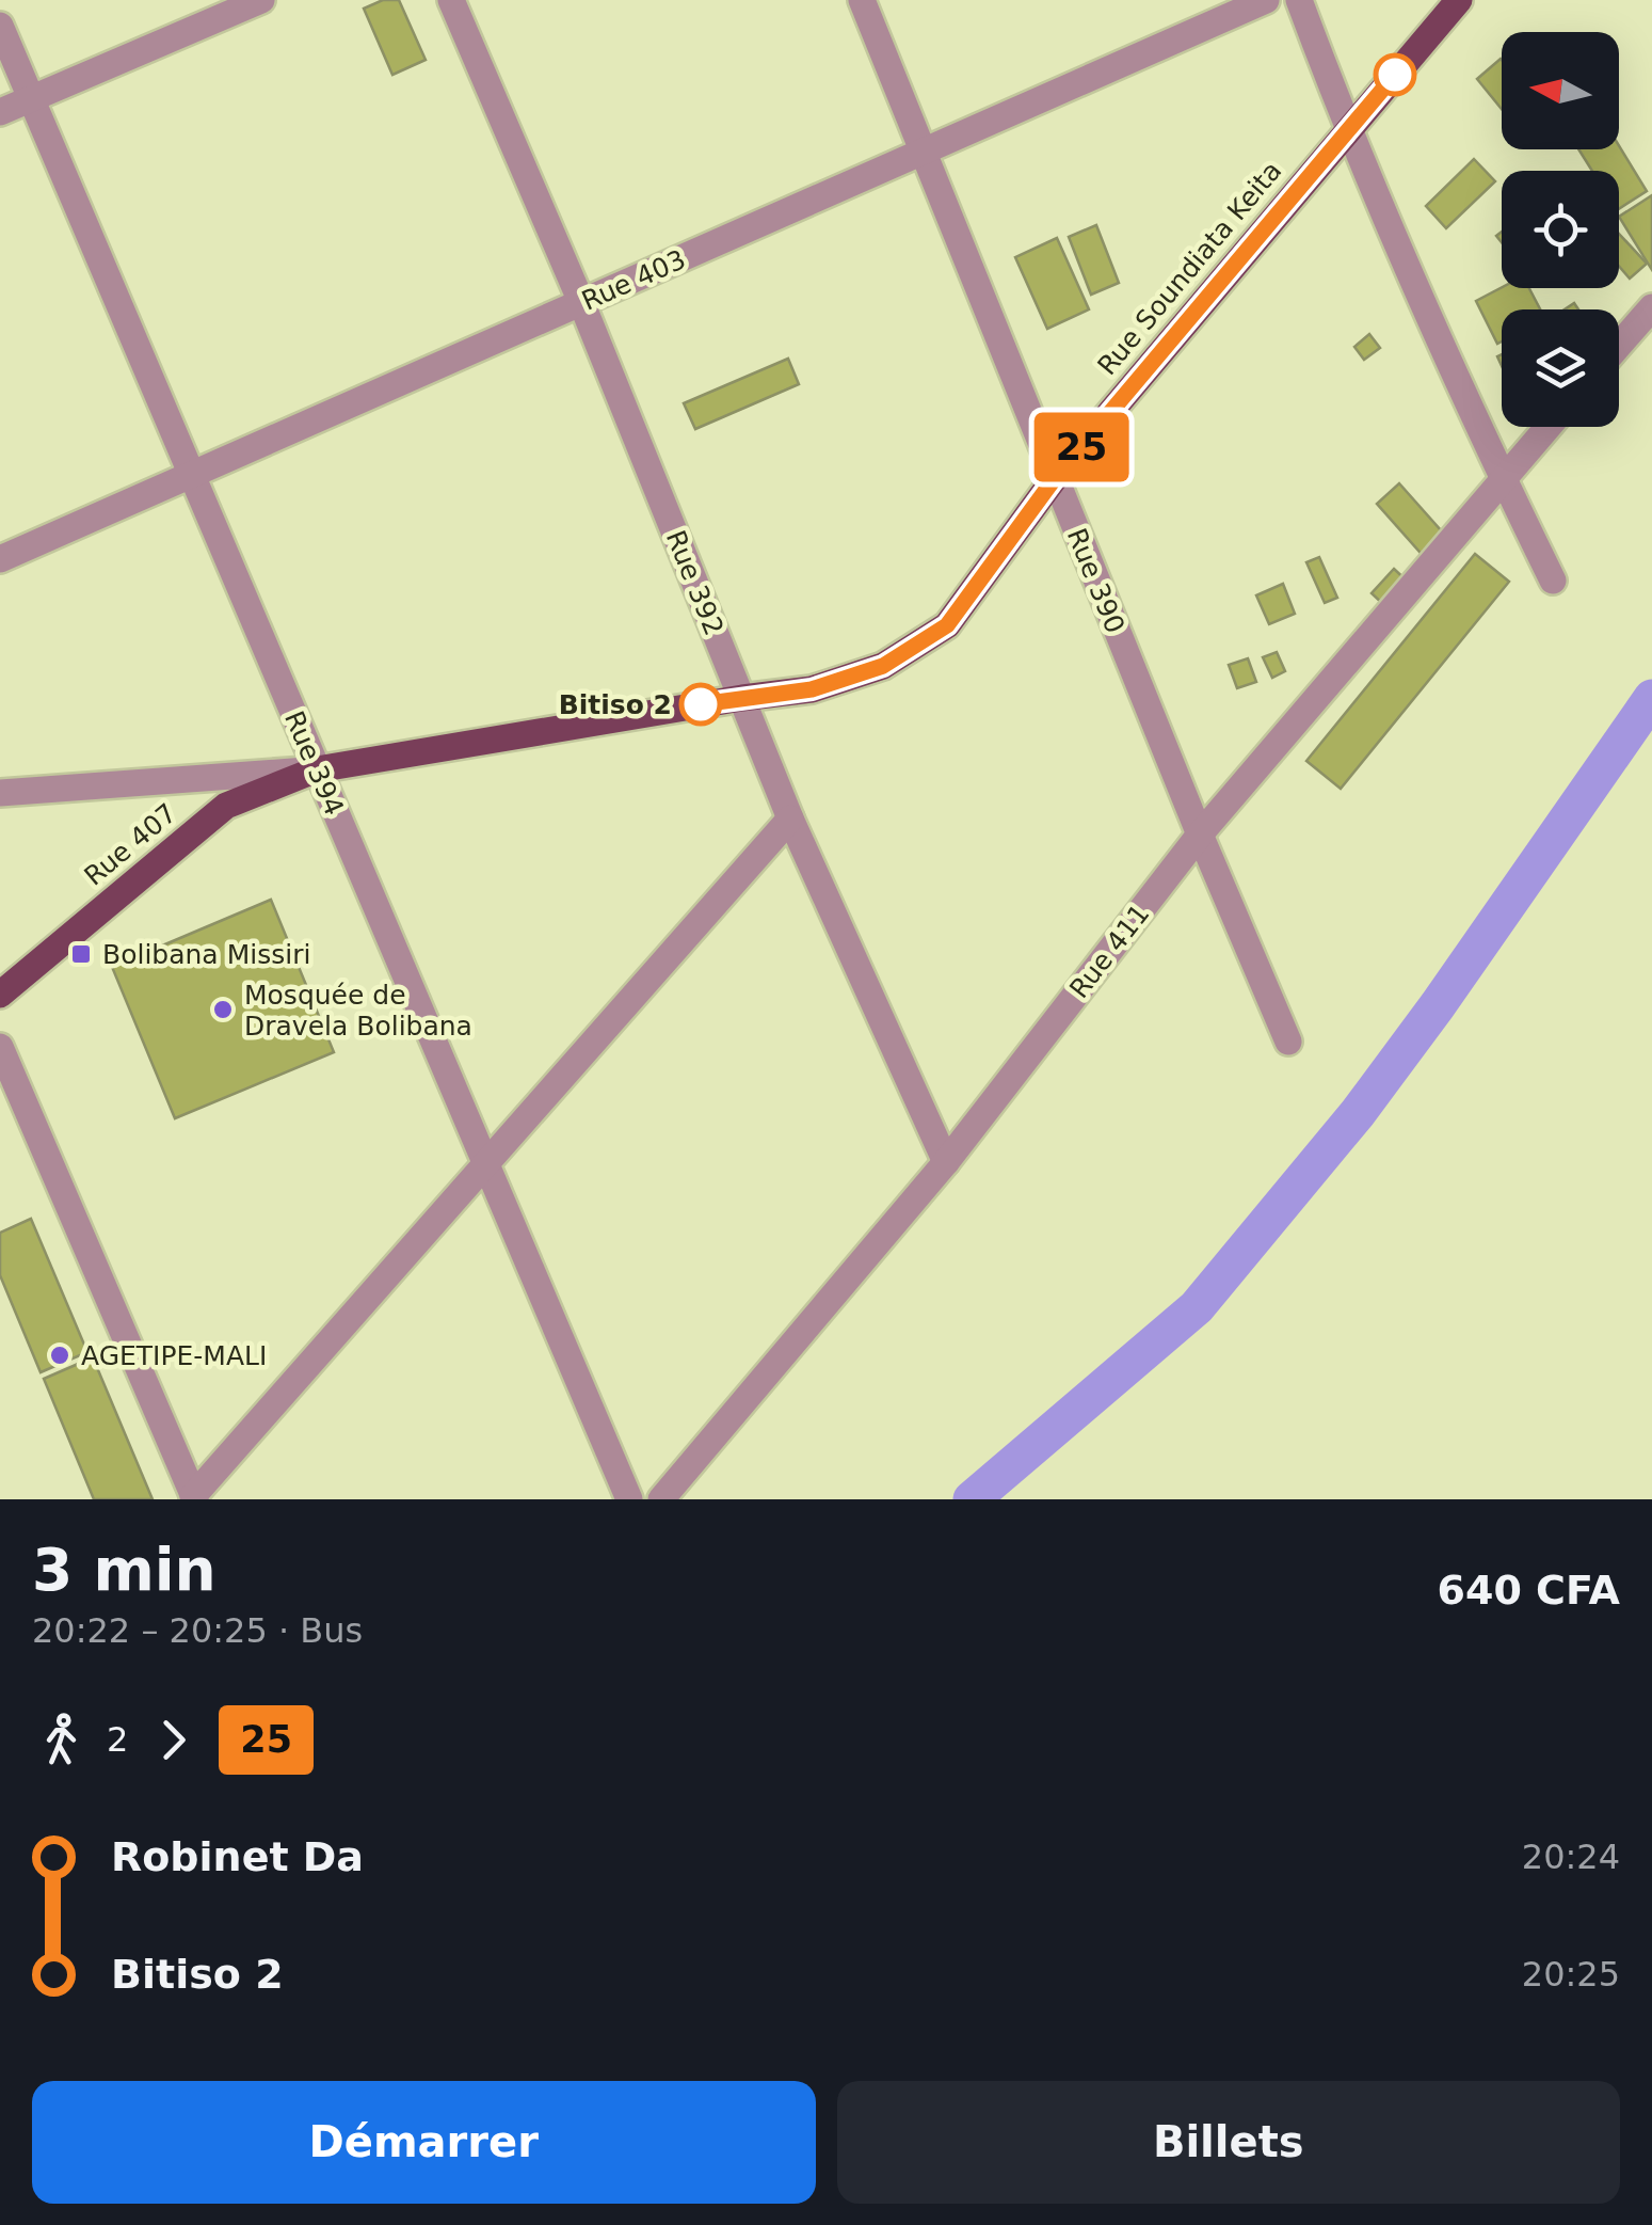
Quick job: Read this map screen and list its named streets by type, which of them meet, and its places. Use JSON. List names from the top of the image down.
{
  "streets": {
    "main road": ["Rue Soundiata Keita", "Rue 407"],
    "street": [
      "Rue 403",
      "Rue 390",
      "Rue 392",
      "Rue 394",
      "Rue 411"
    ]
  },
  "crossings": [
    ["Rue Soundiata Keita", "Rue 390"],
    ["Rue Soundiata Keita", "Rue 392"],
    ["Rue Soundiata Keita", "Rue 394"],
    ["Rue Soundiata Keita", "Rue 407"],
    ["Rue 403", "Rue 390"],
    ["Rue 403", "Rue 392"],
    ["Rue 403", "Rue 394"],
    ["Rue 390", "Rue 411"],
    ["Rue 392", "Rue 411"],
    ["Rue 394", "Rue 407"]
  ],
  "places": {
    "other": ["Bitiso 2", "Mosquée de Dravela Bolibana", "AGETIPE-MALI"],
    "transit": ["Bolibana Missiri"]
  },
  "lines": ["bus line 25"],
  "north": "left",
  "page": {
    "on_map": "25",
    "heading": ["3 min", "20:22 – 20:25 · Bus", "640 CFA"],
    "legs": ["2", "25"],
    "list": [
      {
        "name": "Robinet Da",
        "value": "20:24"
      },
      {
        "name": "Bitiso 2",
        "value": "20:25"
      }
    ],
    "buttons": ["Démarrer", "Billets"]
  }
}
